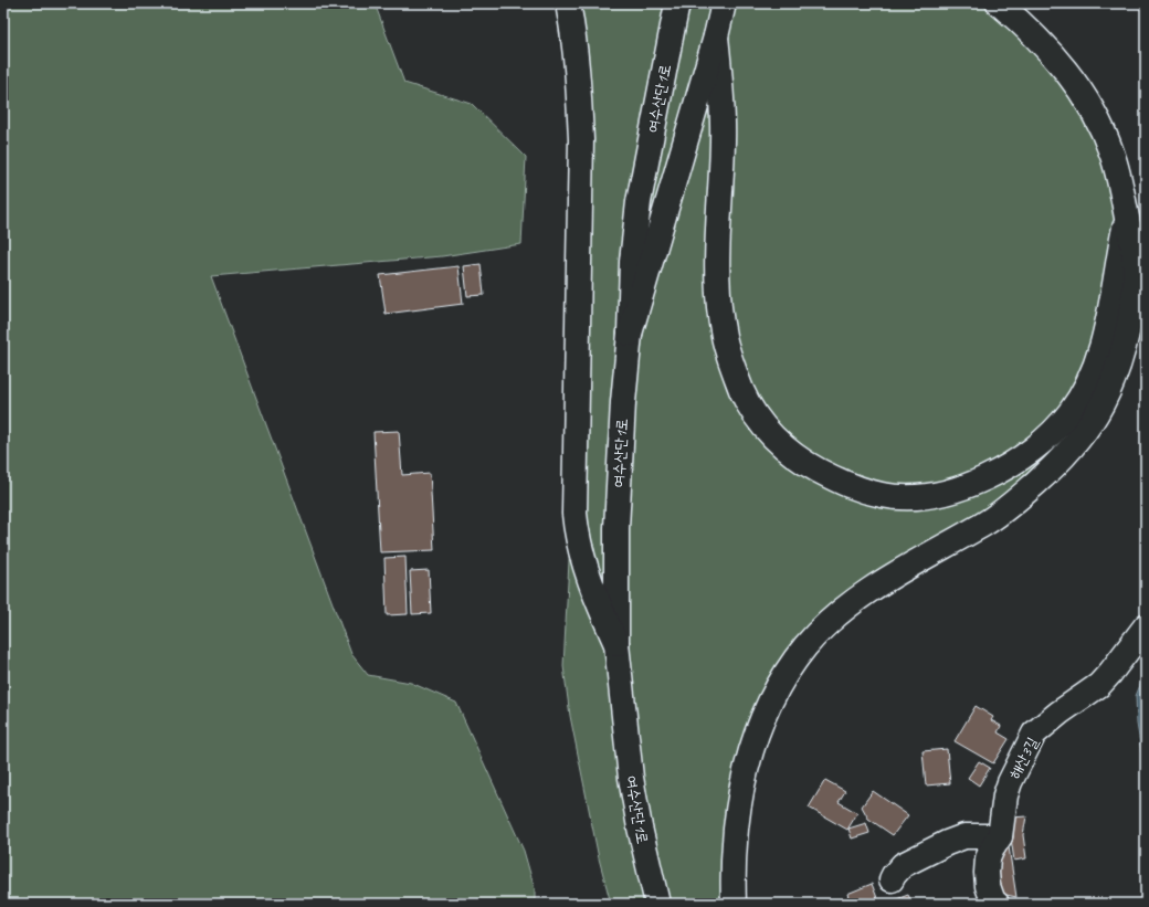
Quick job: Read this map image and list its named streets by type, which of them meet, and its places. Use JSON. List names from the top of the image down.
{
  "streets": {
    "main road": ["여수산단1로", "해산3길"]
  }
}
